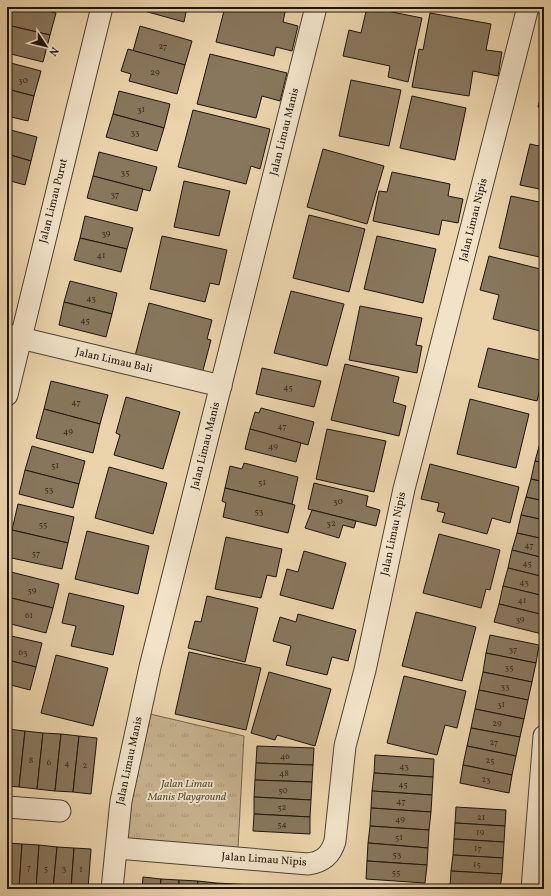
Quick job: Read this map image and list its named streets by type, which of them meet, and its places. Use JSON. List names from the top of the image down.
{
  "streets": {
    "street": [
      "Jalan Limau Manis",
      "Jalan Limau Purut",
      "Jalan Limau Nipis",
      "Jalan Limau Bali"
    ]
  },
  "crossings": [
    ["Jalan Limau Manis", "Jalan Limau Nipis"],
    ["Jalan Limau Manis", "Jalan Limau Bali"],
    ["Jalan Limau Purut", "Jalan Limau Bali"]
  ],
  "parks": ["Jalan Limau Manis Playground"],
  "house_numbers": [
    "27",
    "29",
    "30",
    "31",
    "33",
    "35",
    "37",
    "39",
    "41",
    "43",
    "45",
    "45",
    "47",
    "47",
    "49",
    "49",
    "51",
    "51",
    "53",
    "30",
    "53",
    "32",
    "55",
    "47",
    "57",
    "45",
    "43",
    "59",
    "41",
    "61",
    "39",
    "37",
    "63",
    "35",
    "33",
    "31",
    "29",
    "27",
    "46",
    "8",
    "25",
    "6",
    "4",
    "2",
    "43",
    "48",
    "23",
    "45",
    "50",
    "47",
    "52",
    "21",
    "49",
    "54",
    "19",
    "51",
    "17",
    "53",
    "15",
    "7",
    "5",
    "3",
    "1",
    "55"
  ],
  "north": "bottom right"
}
